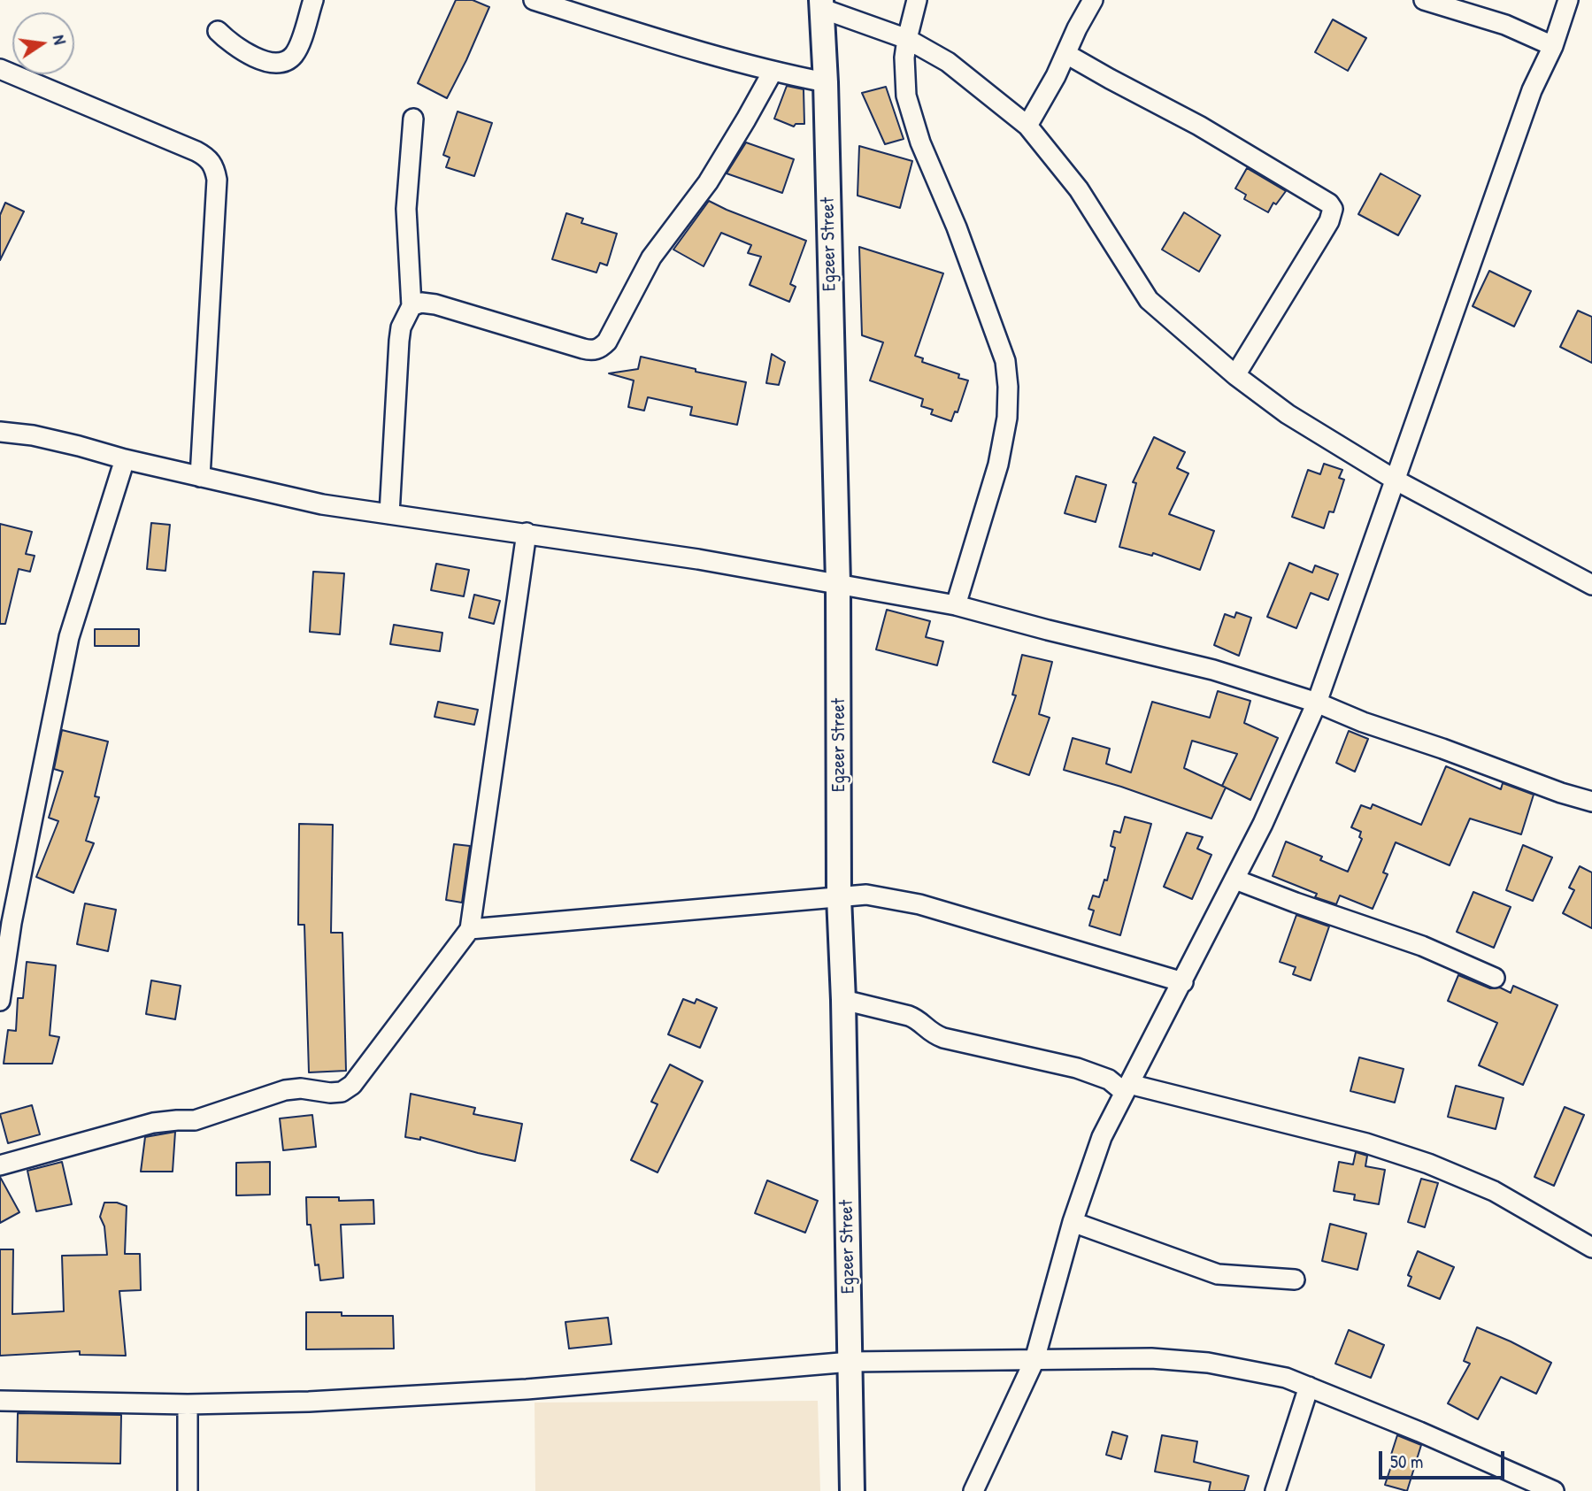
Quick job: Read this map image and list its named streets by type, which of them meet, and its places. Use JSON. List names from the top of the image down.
{
  "streets": {
    "street": ["Egzeer Street"]
  },
  "scale_bar": "50 m",
  "north": "right"
}
